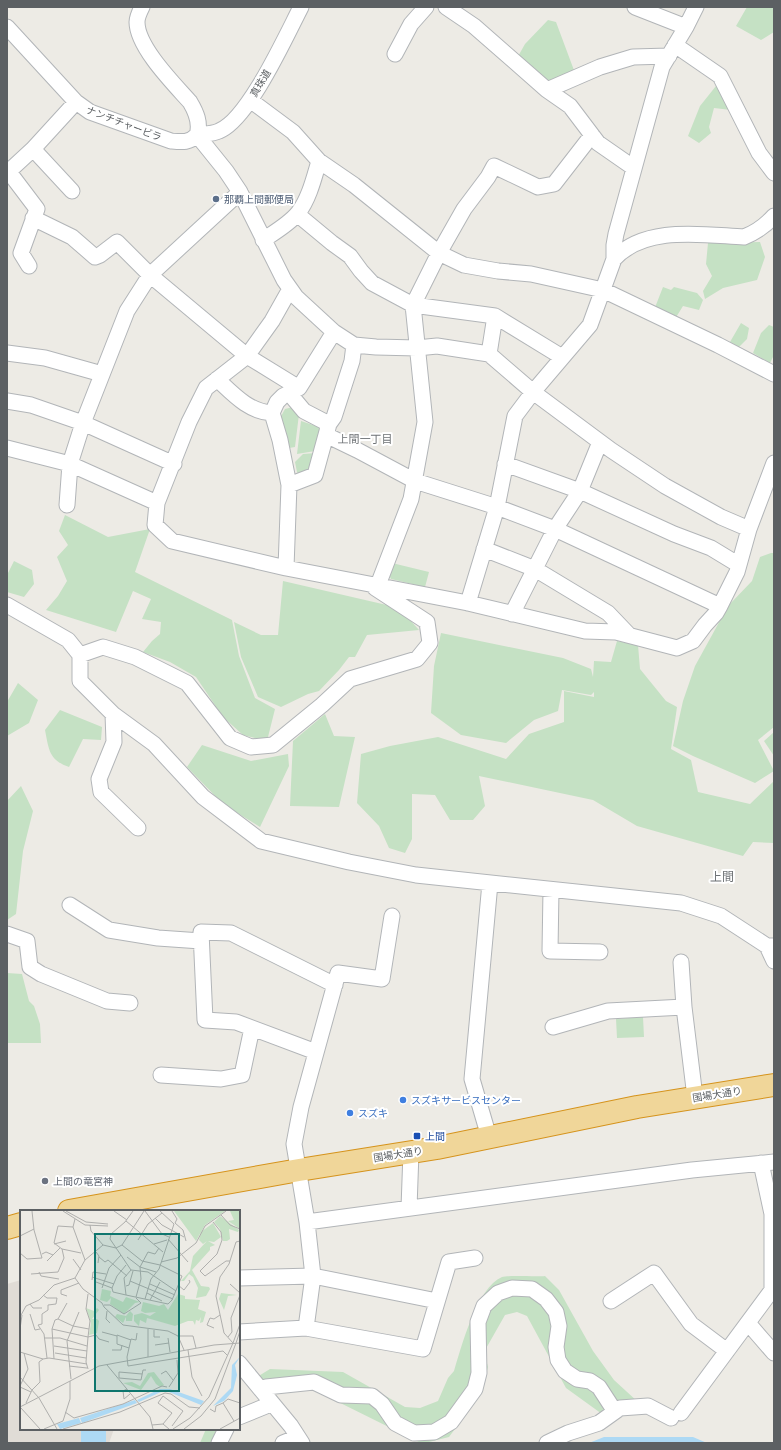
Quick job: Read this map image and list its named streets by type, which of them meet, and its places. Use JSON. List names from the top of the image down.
{
  "streets": {
    "highway": ["国場大通り"],
    "street": ["真珠道", "ナンチチャービラ"]
  },
  "crossings": [
    ["真珠道", "ナンチチャービラ"]
  ],
  "districts": ["上間一丁目", "上間"],
  "places": {
    "other": [
      "那覇上間郵便局",
      "スズキサービスセンター",
      "スズキ",
      "上間の竜宮神"
    ],
    "transit": ["上間"]
  }
}
